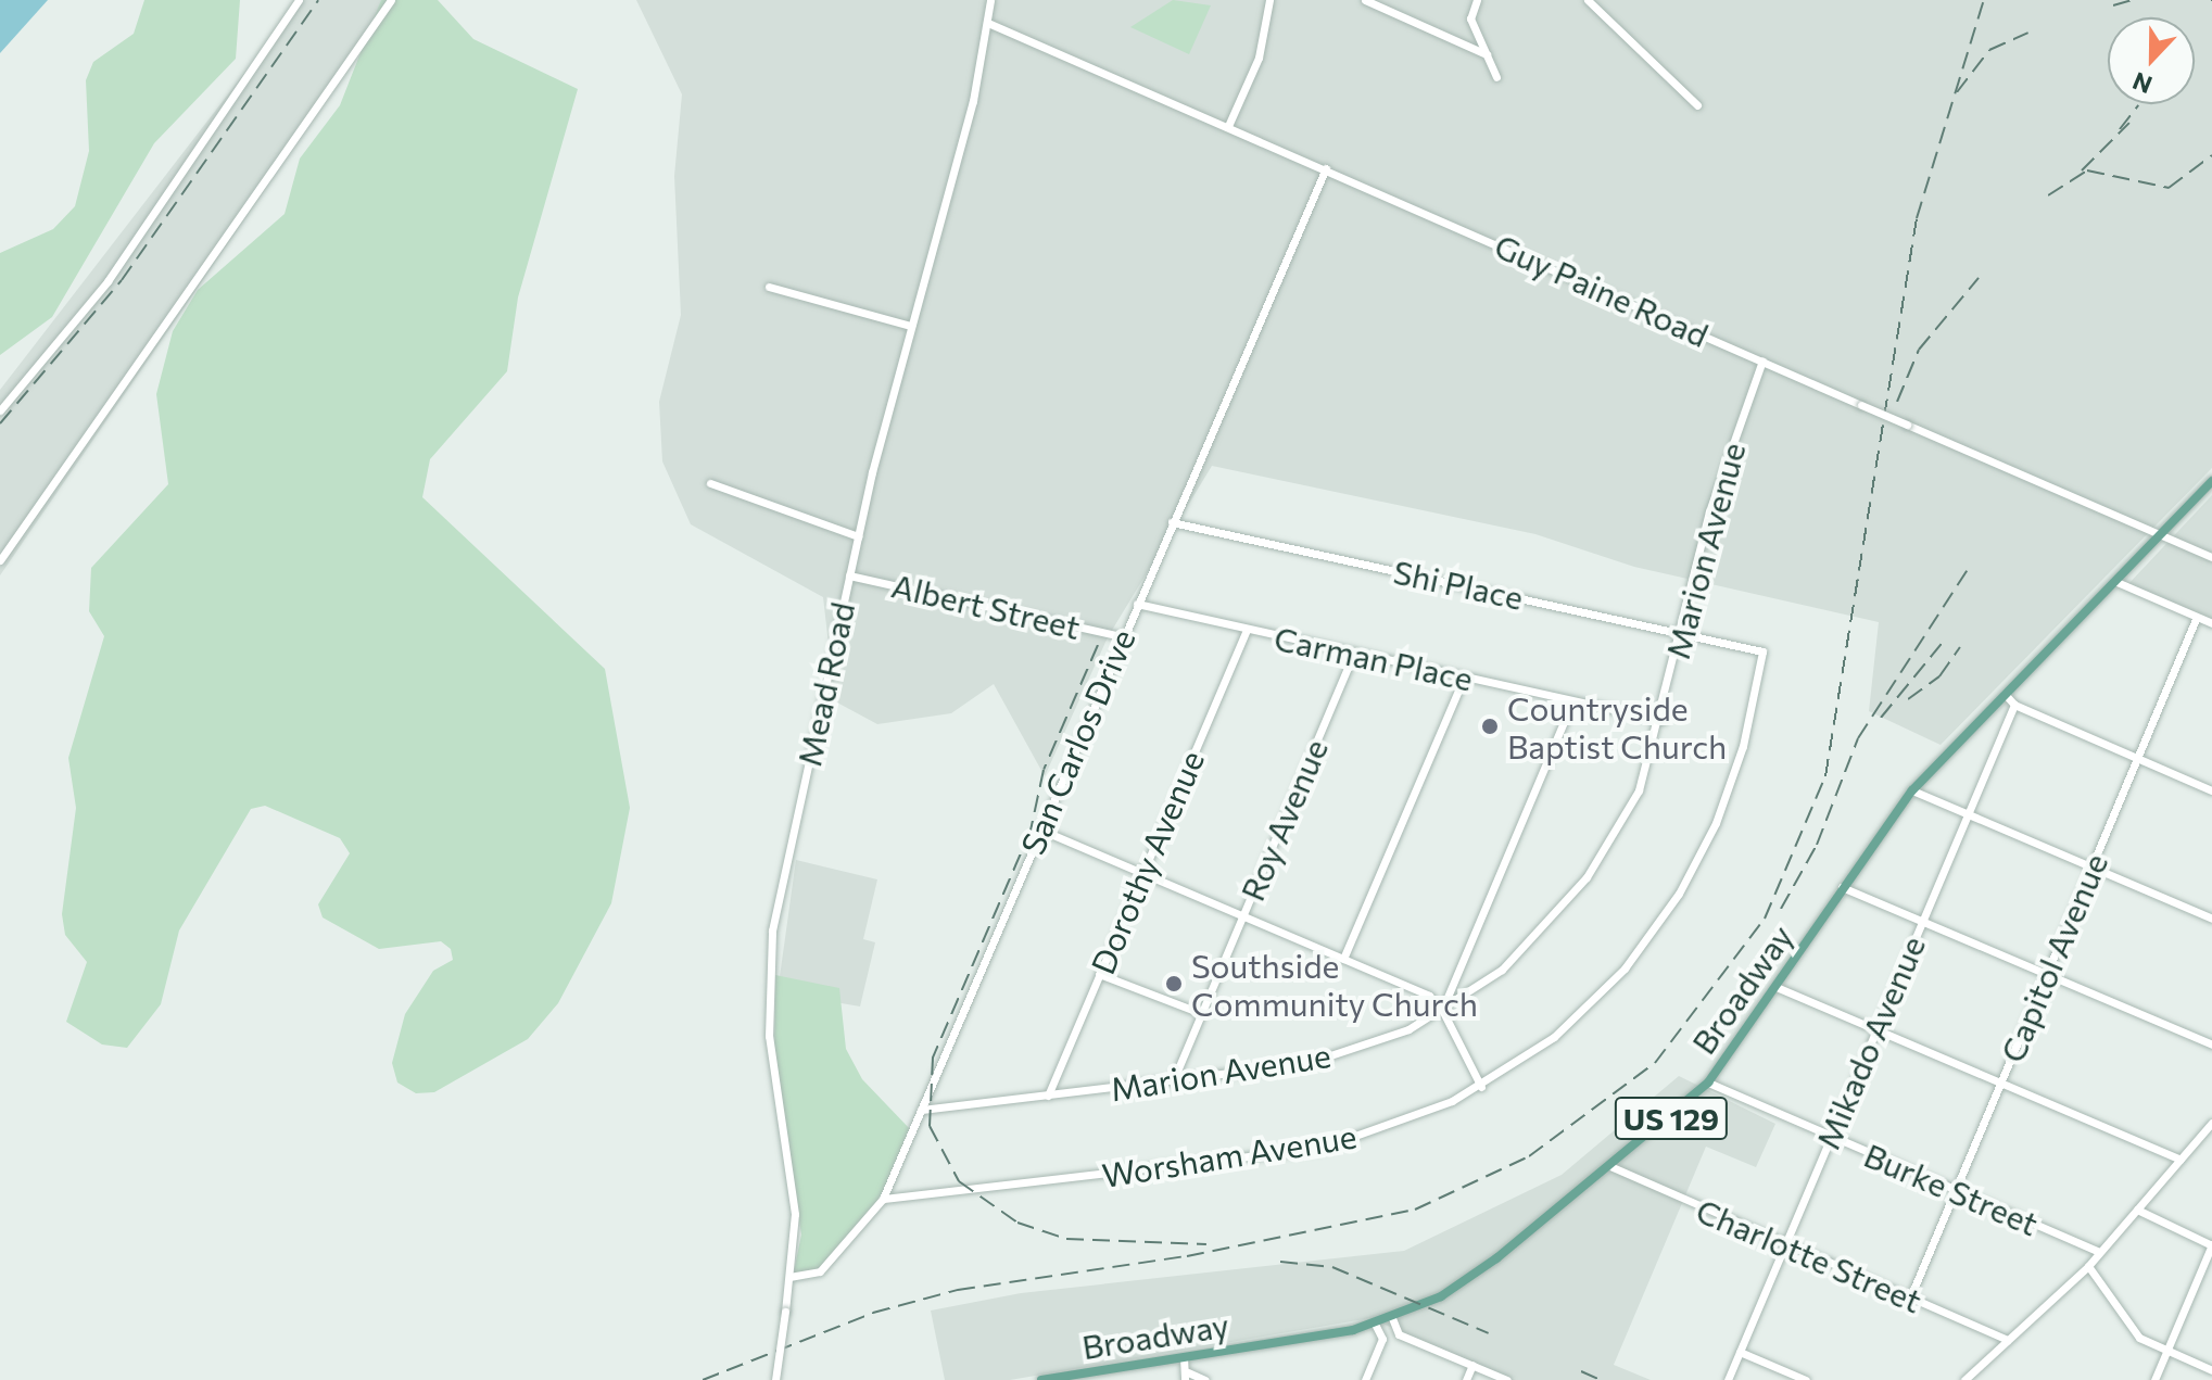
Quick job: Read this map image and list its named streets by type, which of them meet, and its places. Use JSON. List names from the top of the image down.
{
  "streets": {
    "main road": ["Broadway", "US 129"],
    "street": [
      "Guy Paine Road",
      "Marion Avenue",
      "Shi Place",
      "Albert Street",
      "Carman Place",
      "Mead Road",
      "San Carlos Drive",
      "Roy Avenue",
      "Dorothy Avenue",
      "Capitol Avenue",
      "Mikado Avenue",
      "Worsham Avenue",
      "Burke Street",
      "Charlotte Street"
    ]
  },
  "crossings": [
    ["Guy Paine Road", "Marion Avenue"],
    ["Guy Paine Road", "Mead Road"],
    ["Guy Paine Road", "San Carlos Drive"],
    ["Guy Paine Road", "Broadway"],
    ["Marion Avenue", "Shi Place"],
    ["Marion Avenue", "Carman Place"],
    ["Marion Avenue", "San Carlos Drive"],
    ["Marion Avenue", "Roy Avenue"],
    ["Marion Avenue", "Dorothy Avenue"],
    ["Shi Place", "San Carlos Drive"],
    ["Shi Place", "Worsham Avenue"],
    ["Albert Street", "Mead Road"],
    ["Albert Street", "San Carlos Drive"],
    ["Carman Place", "San Carlos Drive"],
    ["Carman Place", "Roy Avenue"],
    ["Carman Place", "Dorothy Avenue"],
    ["Mead Road", "San Carlos Drive"],
    ["San Carlos Drive", "Worsham Avenue"],
    ["Capitol Avenue", "Burke Street"],
    ["Capitol Avenue", "Charlotte Street"],
    ["Broadway", "Burke Street"],
    ["Broadway", "Charlotte Street"],
    ["Mikado Avenue", "Burke Street"],
    ["Mikado Avenue", "Charlotte Street"]
  ],
  "places": ["Countryside Baptist Church", "Southside Community Church"],
  "north": "bottom"
}
